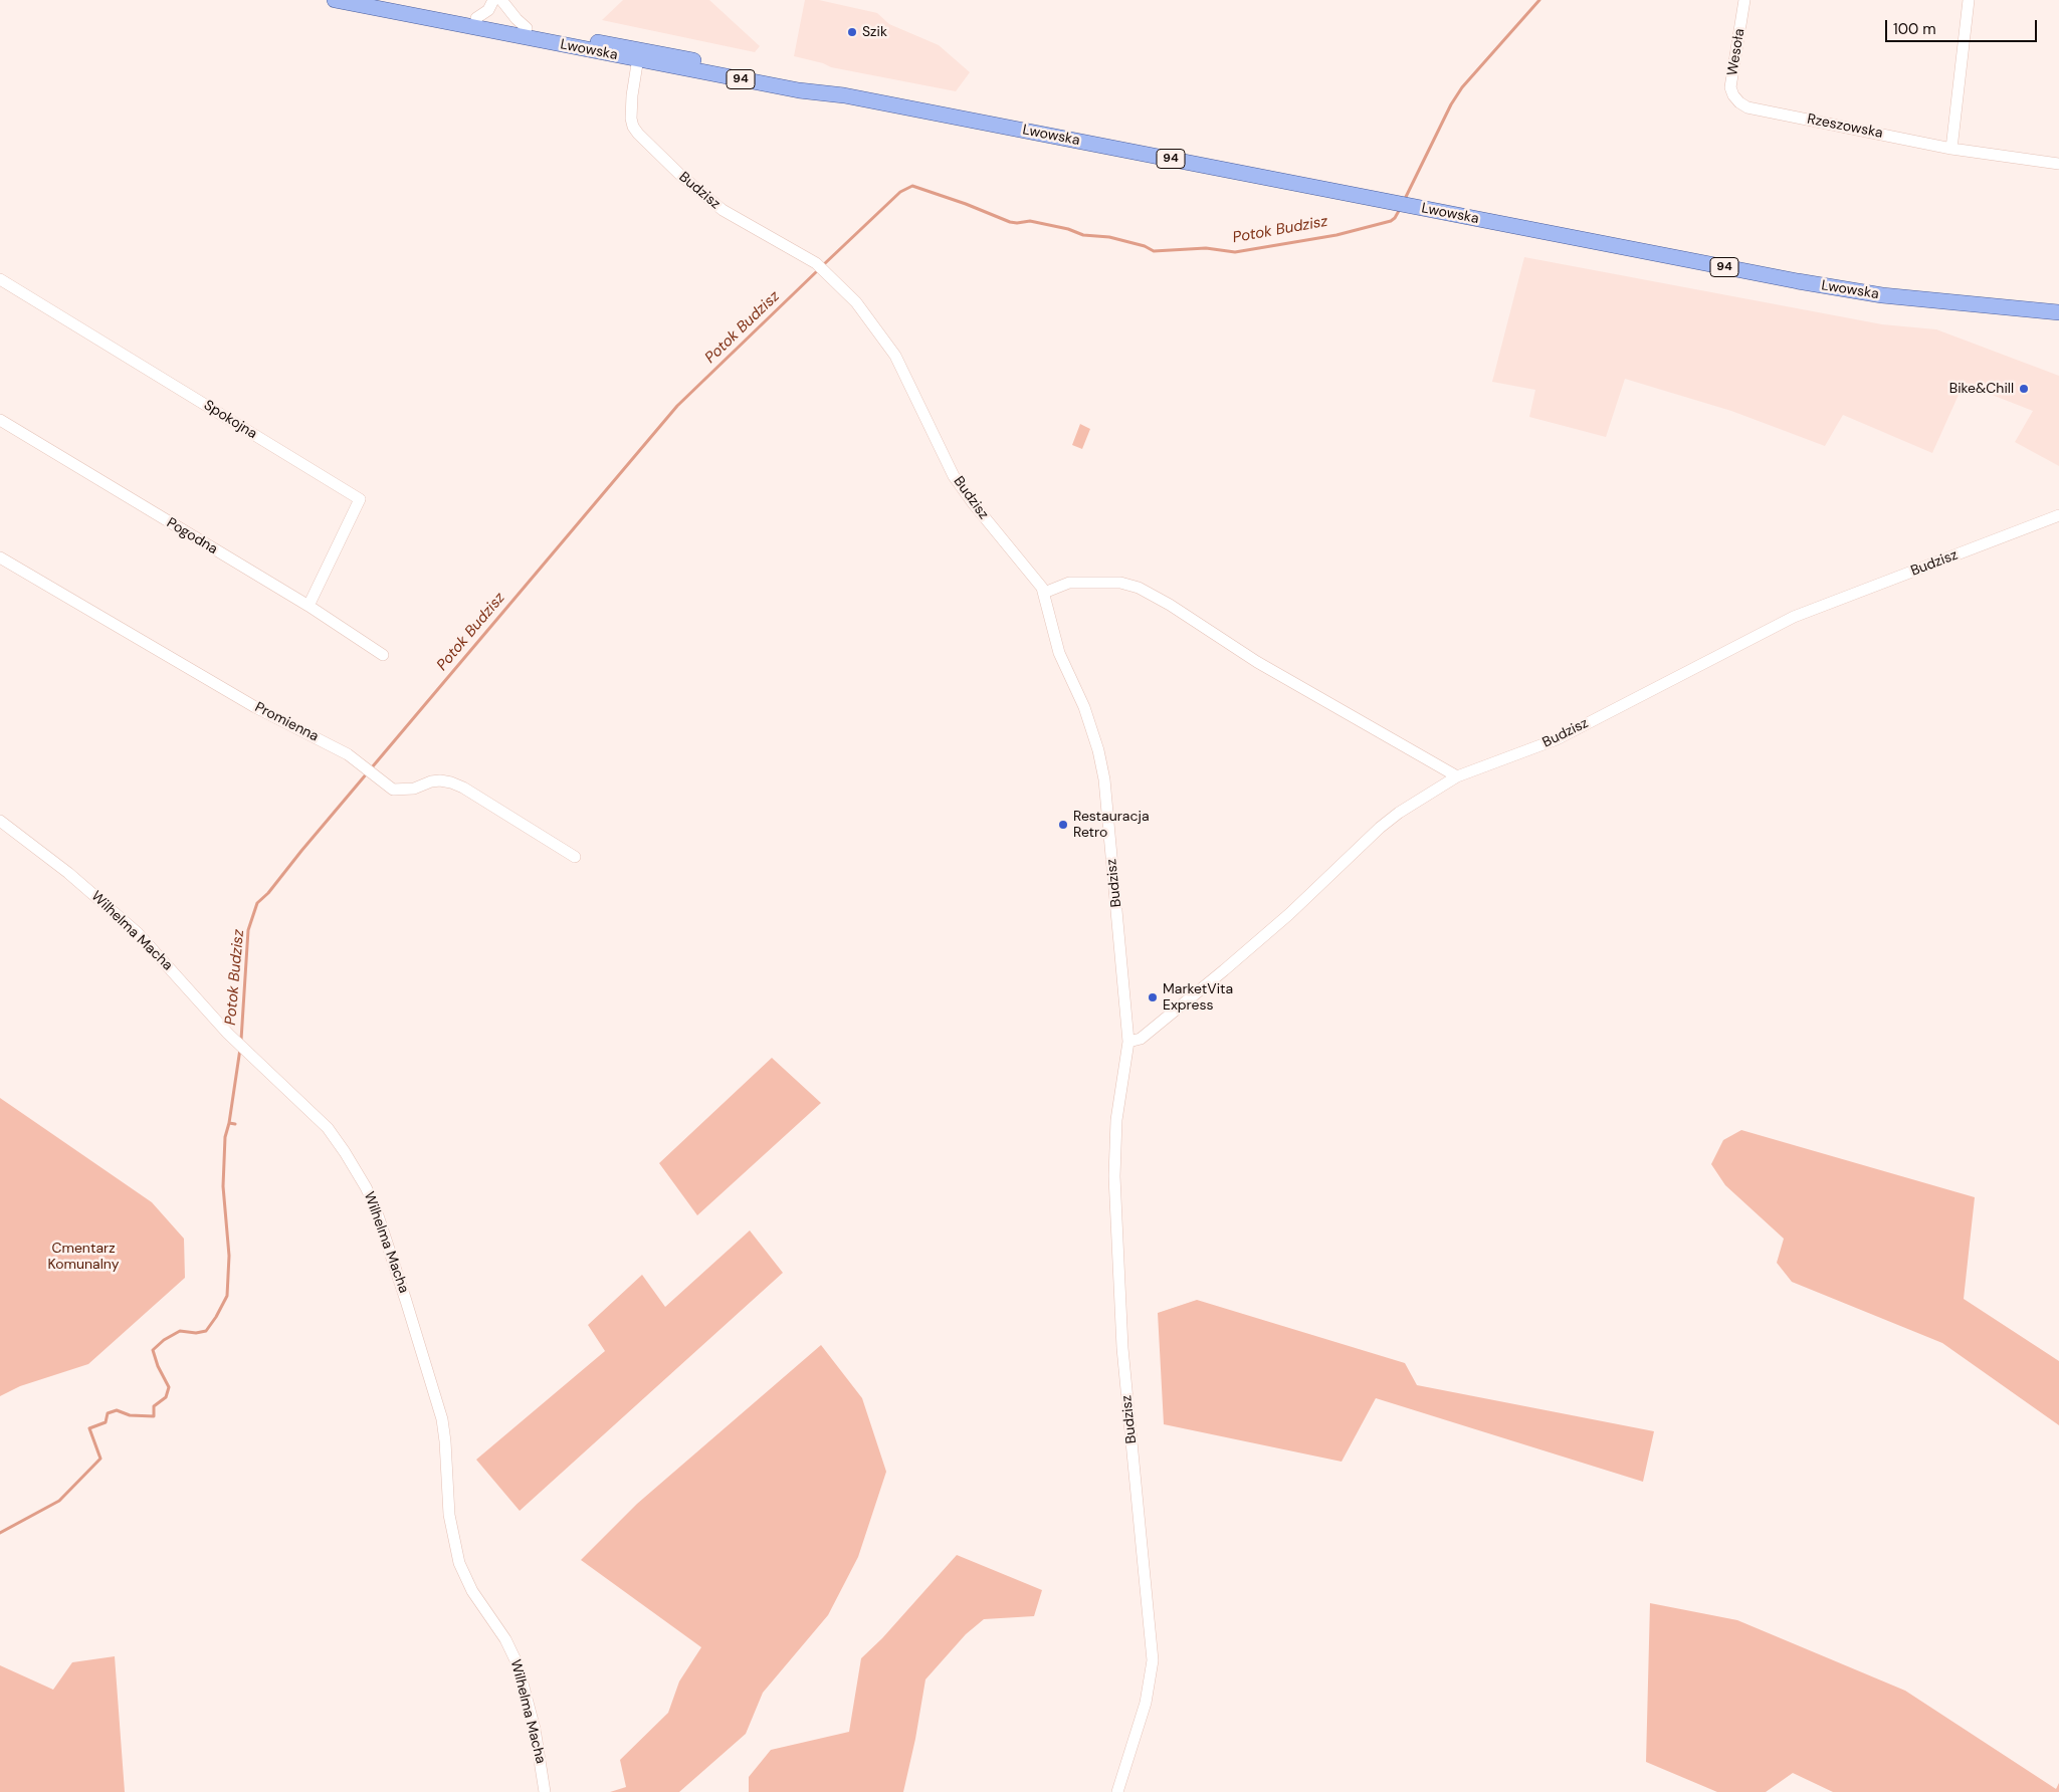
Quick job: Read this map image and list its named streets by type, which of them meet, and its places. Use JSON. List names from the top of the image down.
{
  "streets": {
    "main road": ["Lwowska", "94"],
    "street": [
      "Wesoła",
      "Rzeszowska",
      "Budzisz",
      "Spokojna",
      "Pogodna",
      "Promienna",
      "Wilhelma Macha"
    ]
  },
  "crossings": [
    ["Lwowska", "Budzisz"],
    ["Wesoła", "Rzeszowska"],
    ["Spokojna", "Pogodna"]
  ],
  "water": ["Potok Budzisz"],
  "parks": ["Cmentarz Komunalny"],
  "places": [
    "Szik",
    "Bike&Chill",
    "Restauracja Retro",
    "MarketVita Express"
  ],
  "scale_bar": "100 m"
}
